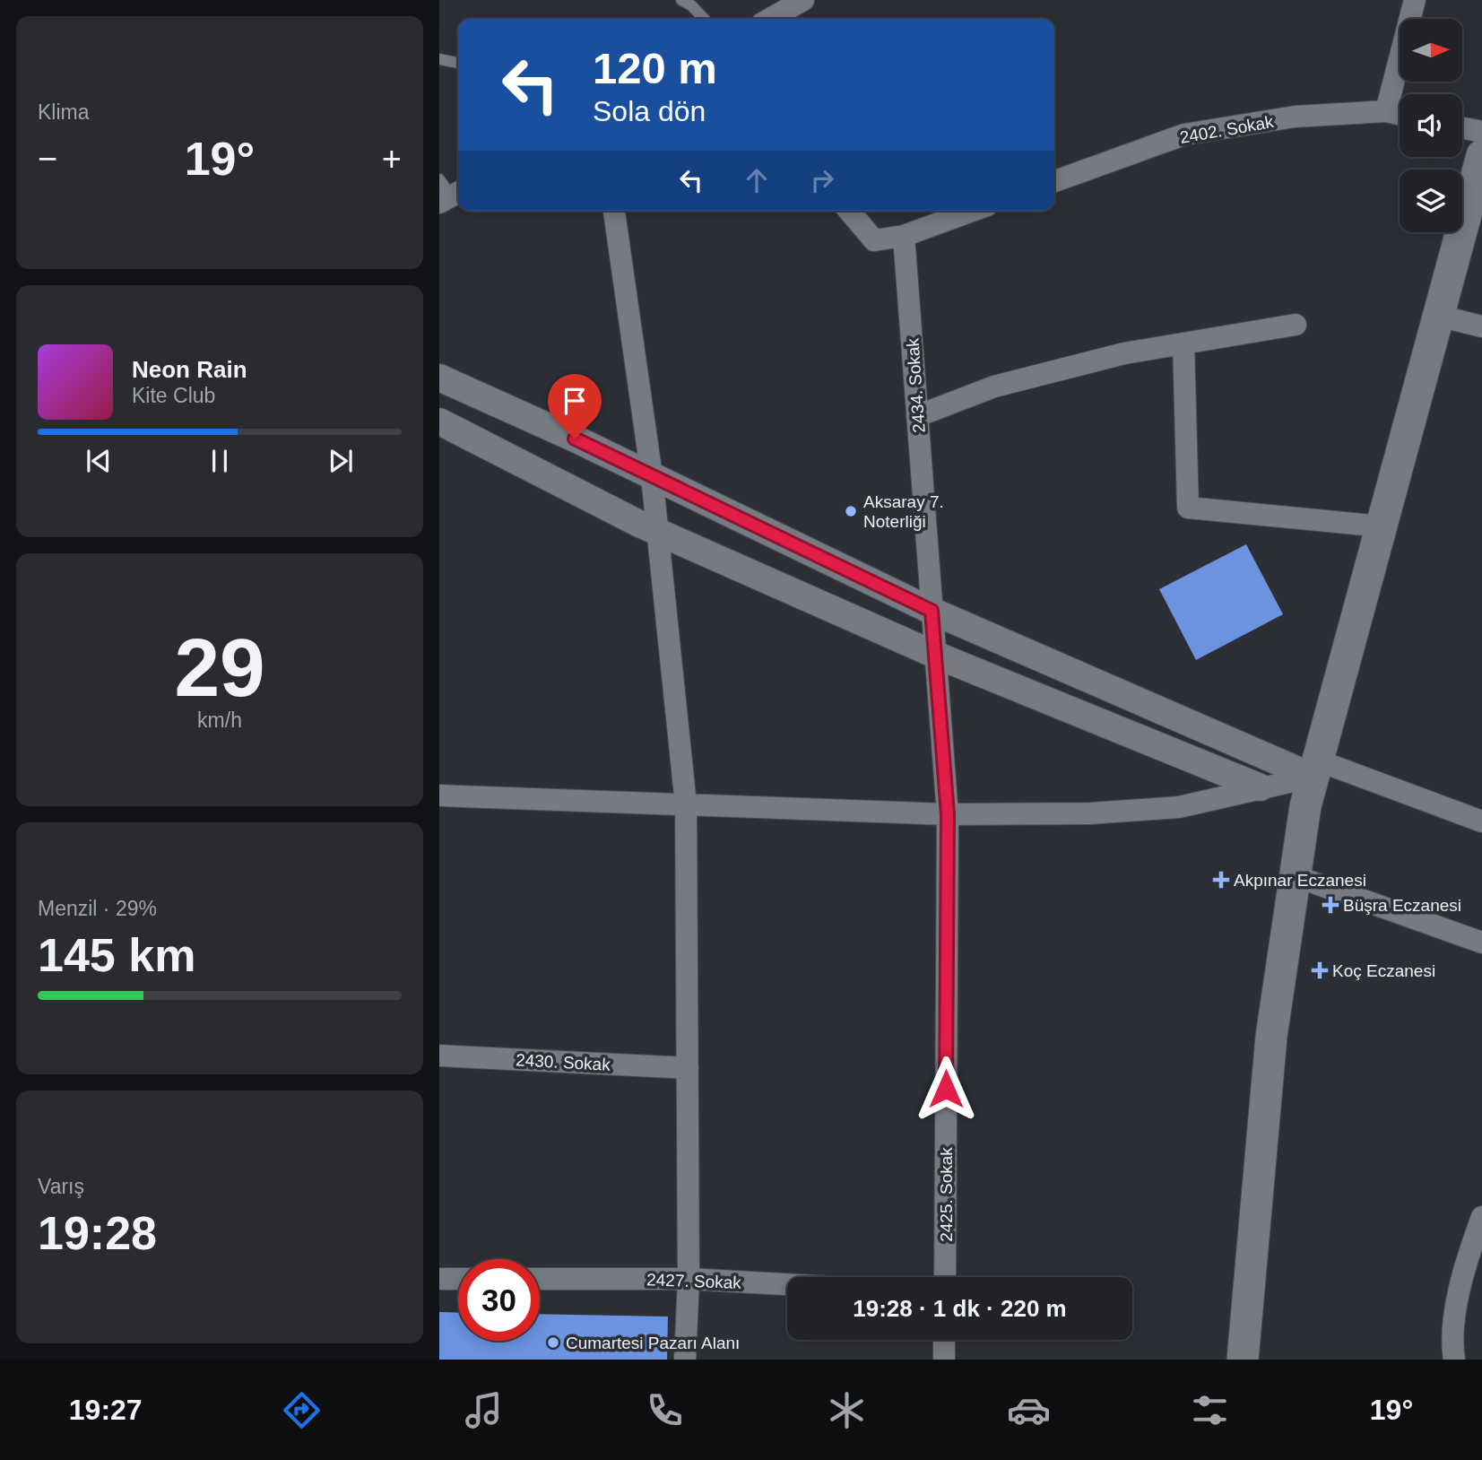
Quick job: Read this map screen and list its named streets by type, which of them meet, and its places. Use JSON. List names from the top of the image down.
{
  "streets": {
    "street": [
      "2402. Sokak",
      "2434. Sokak",
      "2430. Sokak",
      "2425. Sokak",
      "2427. Sokak"
    ]
  },
  "crossings": [
    ["2434. Sokak", "2425. Sokak"]
  ],
  "places": {
    "other": ["Aksaray 7. Noterliği", "Cumartesi Pazarı Alanı"],
    "health": ["Akpınar Eczanesi", "Büşra Eczanesi", "Koç Eczanesi"]
  },
  "north": "right",
  "page": {
    "tile": [
      "Klima",
      ["29", "km/h"],
      ["Menzil · 29%", "145 km"],
      ["Varış", "19:28"]
    ],
    "turn": ["120 m", "Sola dön"],
    "heat": ["−", "19°", "+"],
    "song": ["Neon Rain", "Kite Club"],
    "limit": "30",
    "trip": "19:28 · 1 dk · 220 m",
    "tabs": ["19:27", "19°"]
  }
}
